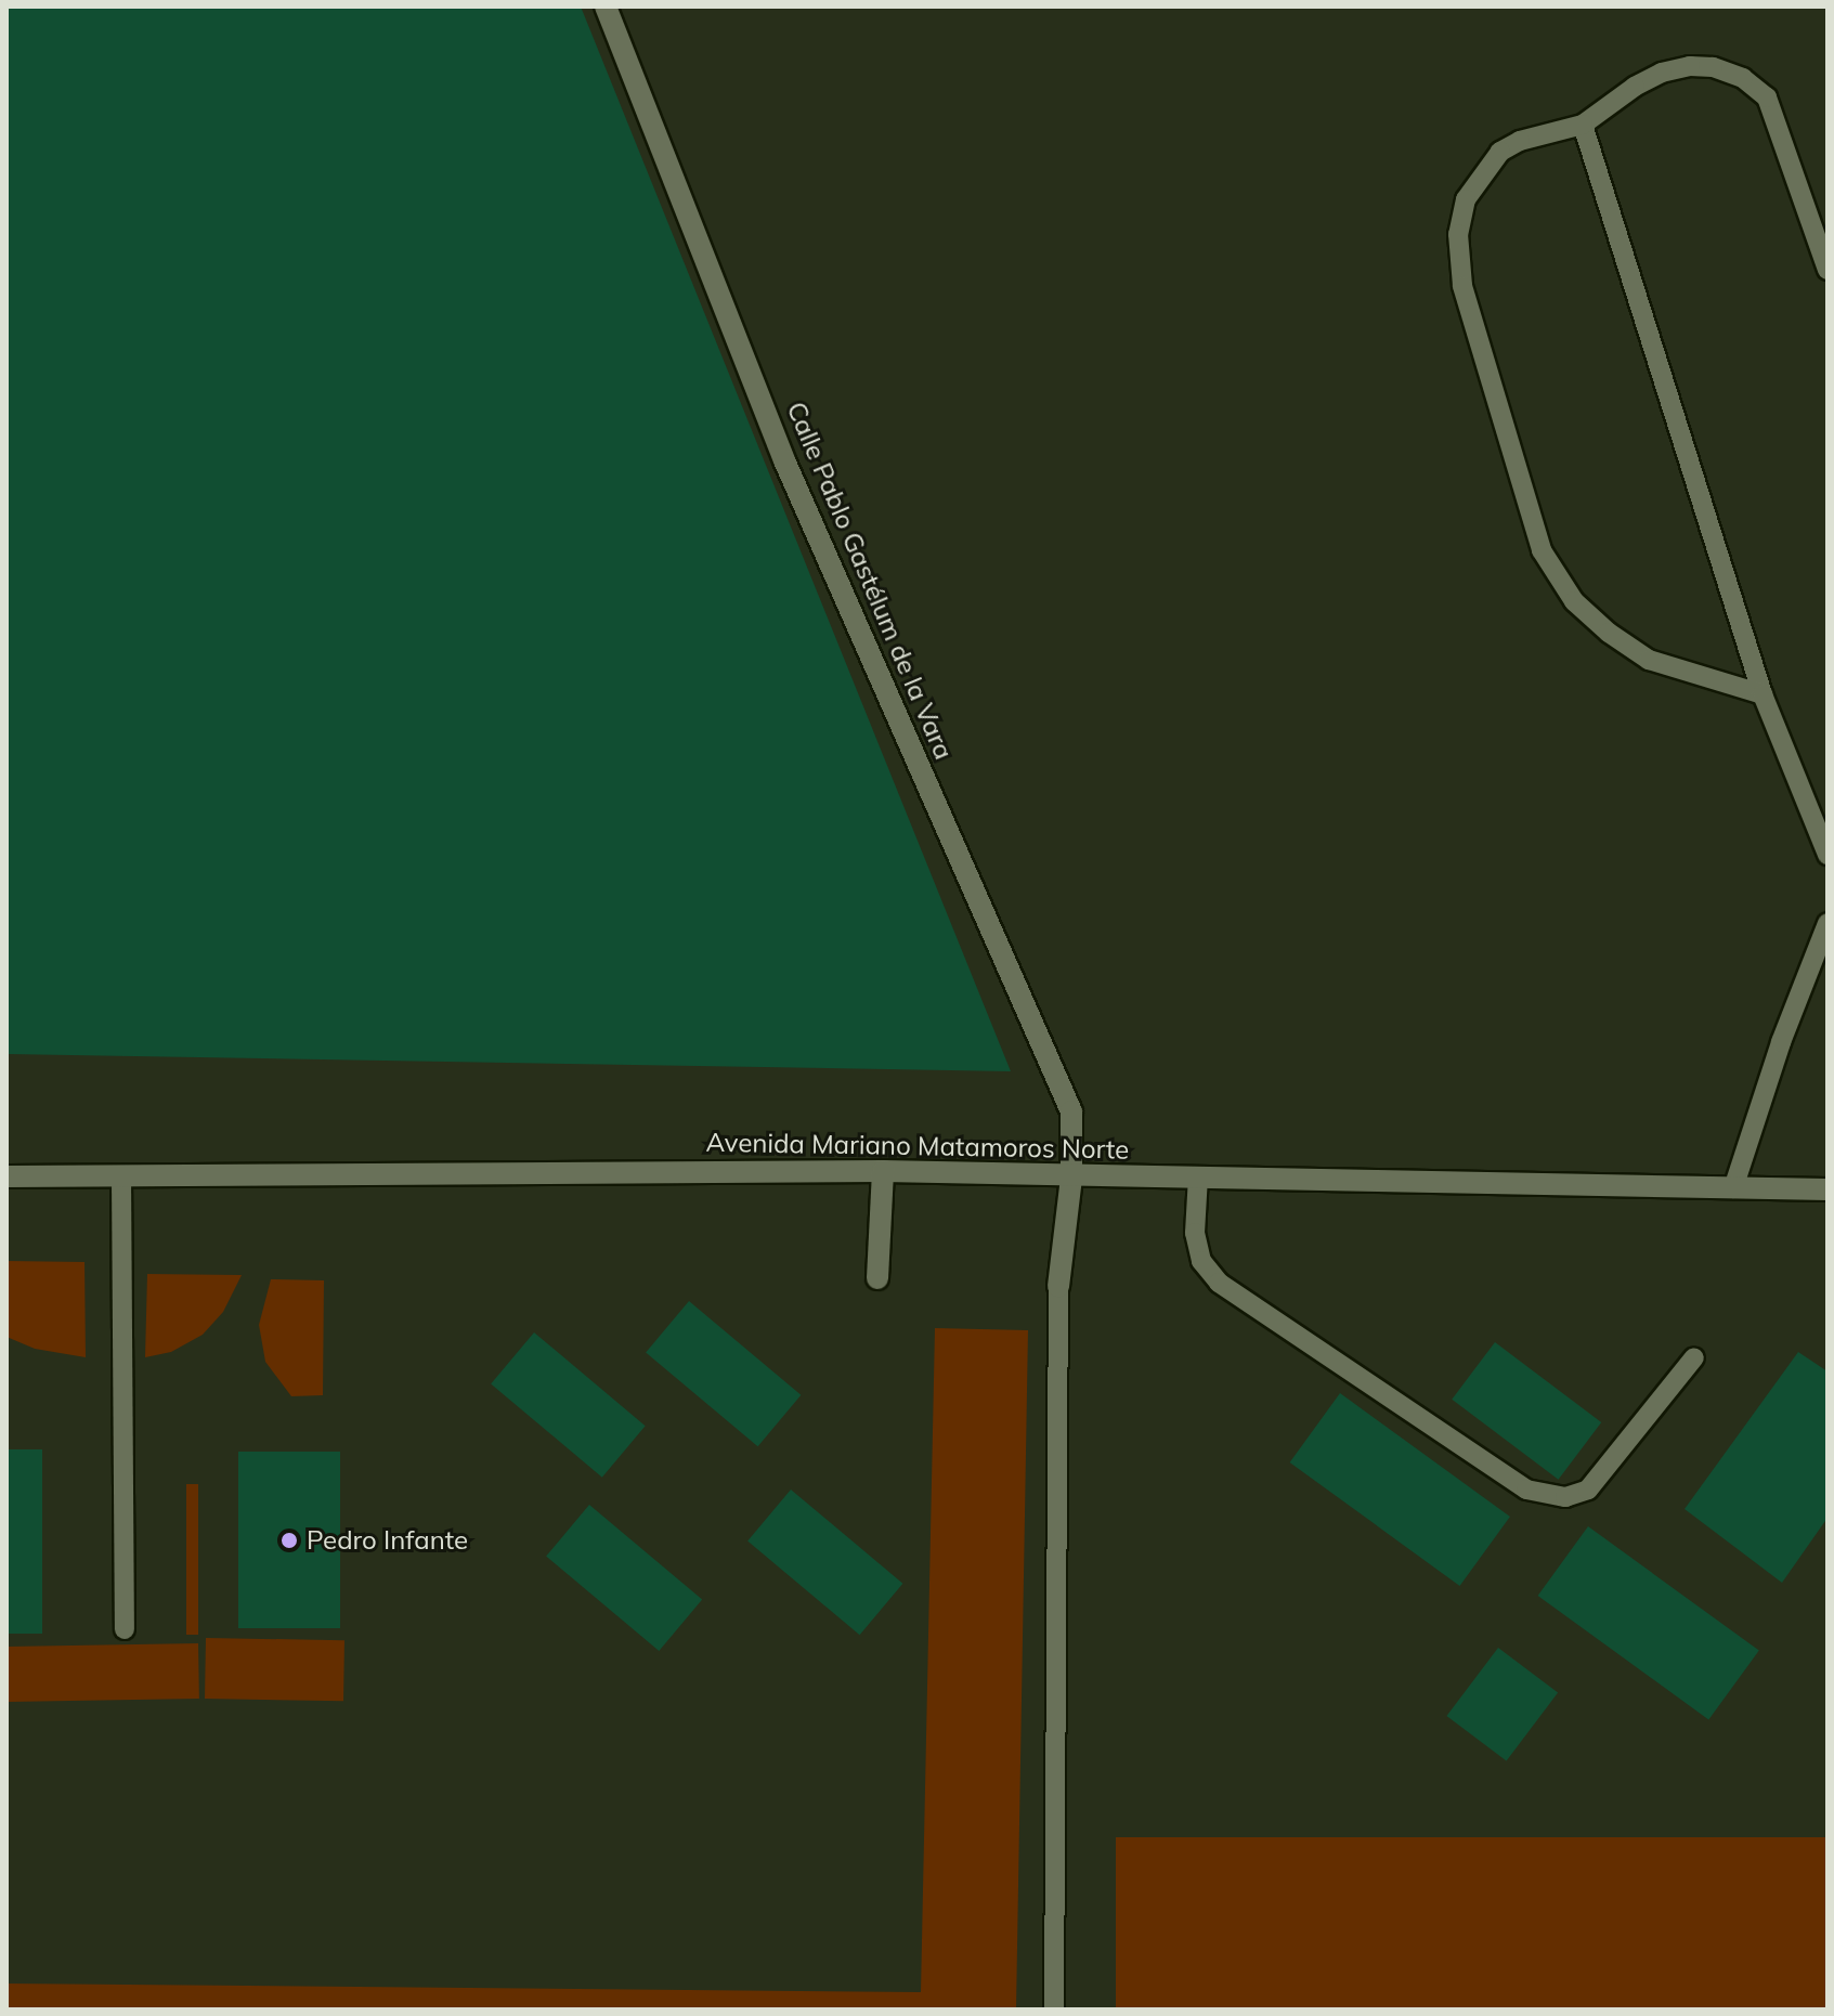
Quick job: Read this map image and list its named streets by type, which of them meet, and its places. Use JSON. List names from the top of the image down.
{
  "streets": {
    "street": ["Calle Pablo Gastélum de la Vara", "Avenida Mariano Matamoros Norte"]
  },
  "crossings": [
    ["Calle Pablo Gastélum de la Vara", "Avenida Mariano Matamoros Norte"]
  ],
  "places": ["Pedro Infante"]
}
